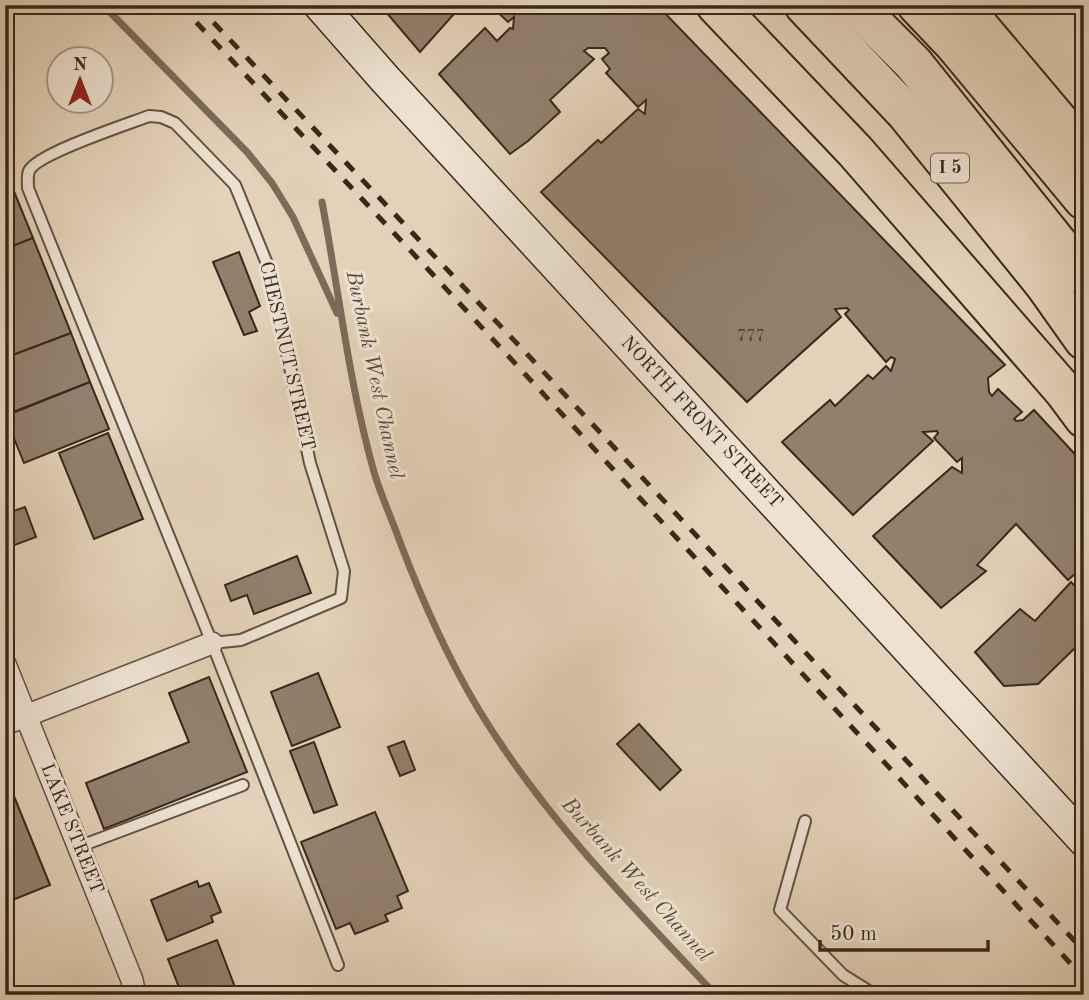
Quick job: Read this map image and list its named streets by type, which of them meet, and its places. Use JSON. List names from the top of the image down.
{
  "streets": {
    "highway": ["I 5"],
    "main road": ["NORTH FRONT STREET"],
    "street": ["CHESTNUT STREET", "LAKE STREET"]
  },
  "crossings": [
    ["CHESTNUT STREET", "LAKE STREET"]
  ],
  "water": ["Burbank West Channel"],
  "house_numbers": ["777"],
  "scale_bar": "50 m",
  "north": "top"
}
